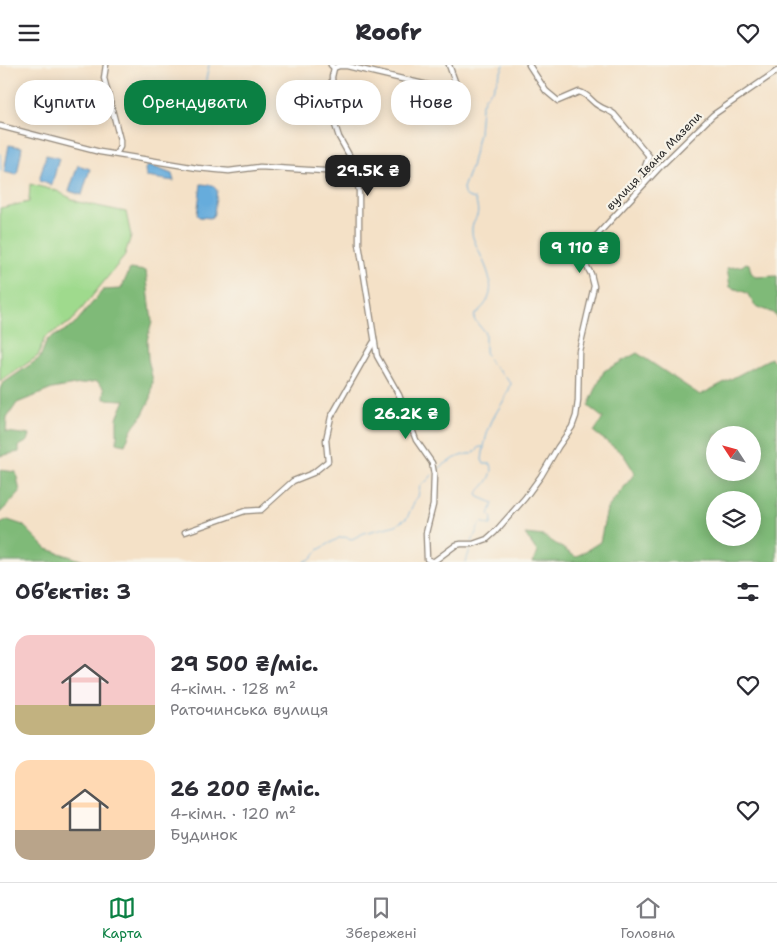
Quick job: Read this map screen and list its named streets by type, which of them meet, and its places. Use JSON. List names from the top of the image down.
{
  "streets": {
    "street": ["вулиця Івана Мазепи"]
  },
  "north": "top left",
  "page": {
    "header": "Roofr",
    "chip": [
      "Купити",
      "Орендувати",
      "Фільтри",
      "Нове"
    ],
    "price": ["29.5K ₴", "9 110 ₴", "26.2K ₴"],
    "heading": "Об’єктів: 3",
    "list": [
      {
        "name": "29 500 ₴/міс.",
        "note": "4-кімн. · 128 m² · Раточинська вулиця"
      },
      {
        "name": "26 200 ₴/міс.",
        "note": "4-кімн. · 120 m² · Будинок"
      }
    ],
    "tabs": ["Карта", "Збережені", "Головна"]
  }
}
